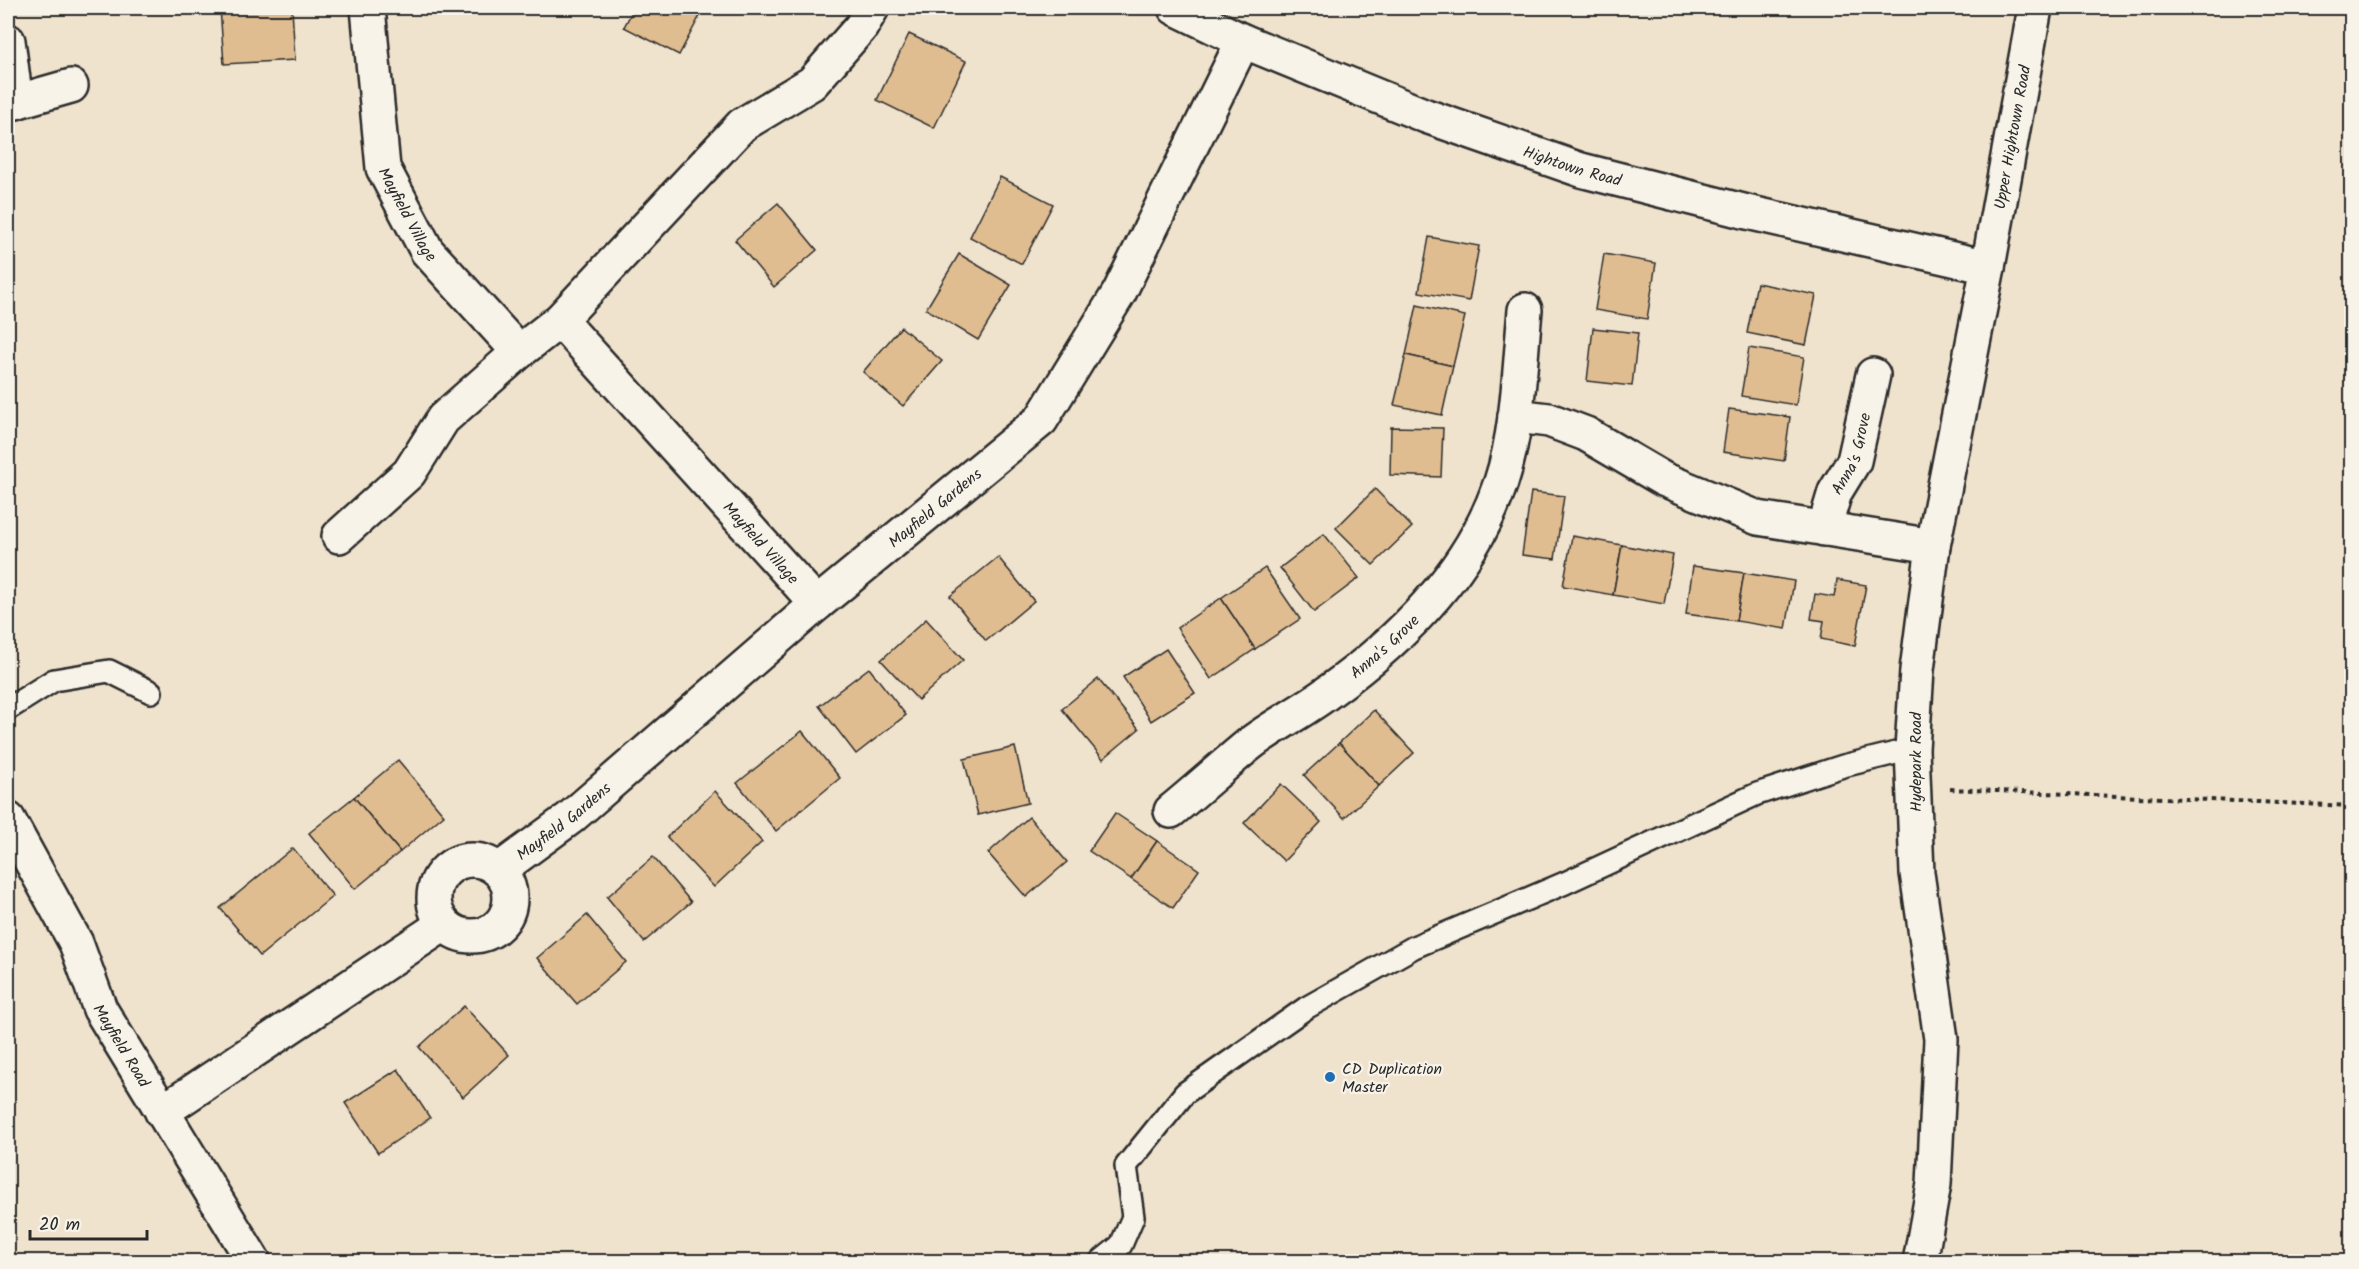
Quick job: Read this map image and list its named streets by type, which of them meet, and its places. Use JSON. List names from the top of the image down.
{
  "streets": {
    "street": [
      "Upper Hightown Road",
      "Hightown Road",
      "Mayfield Village",
      "Anna's Grove",
      "Mayfield Gardens",
      "Hydepark Road",
      "Mayfield Road"
    ]
  },
  "crossings": [
    ["Upper Hightown Road", "Hightown Road"],
    ["Upper Hightown Road", "Hydepark Road"],
    ["Hightown Road", "Mayfield Gardens"],
    ["Hightown Road", "Hydepark Road"],
    ["Mayfield Village", "Mayfield Gardens"]
  ],
  "places": ["CD Duplication Master"],
  "scale_bar": "20 m"
}
